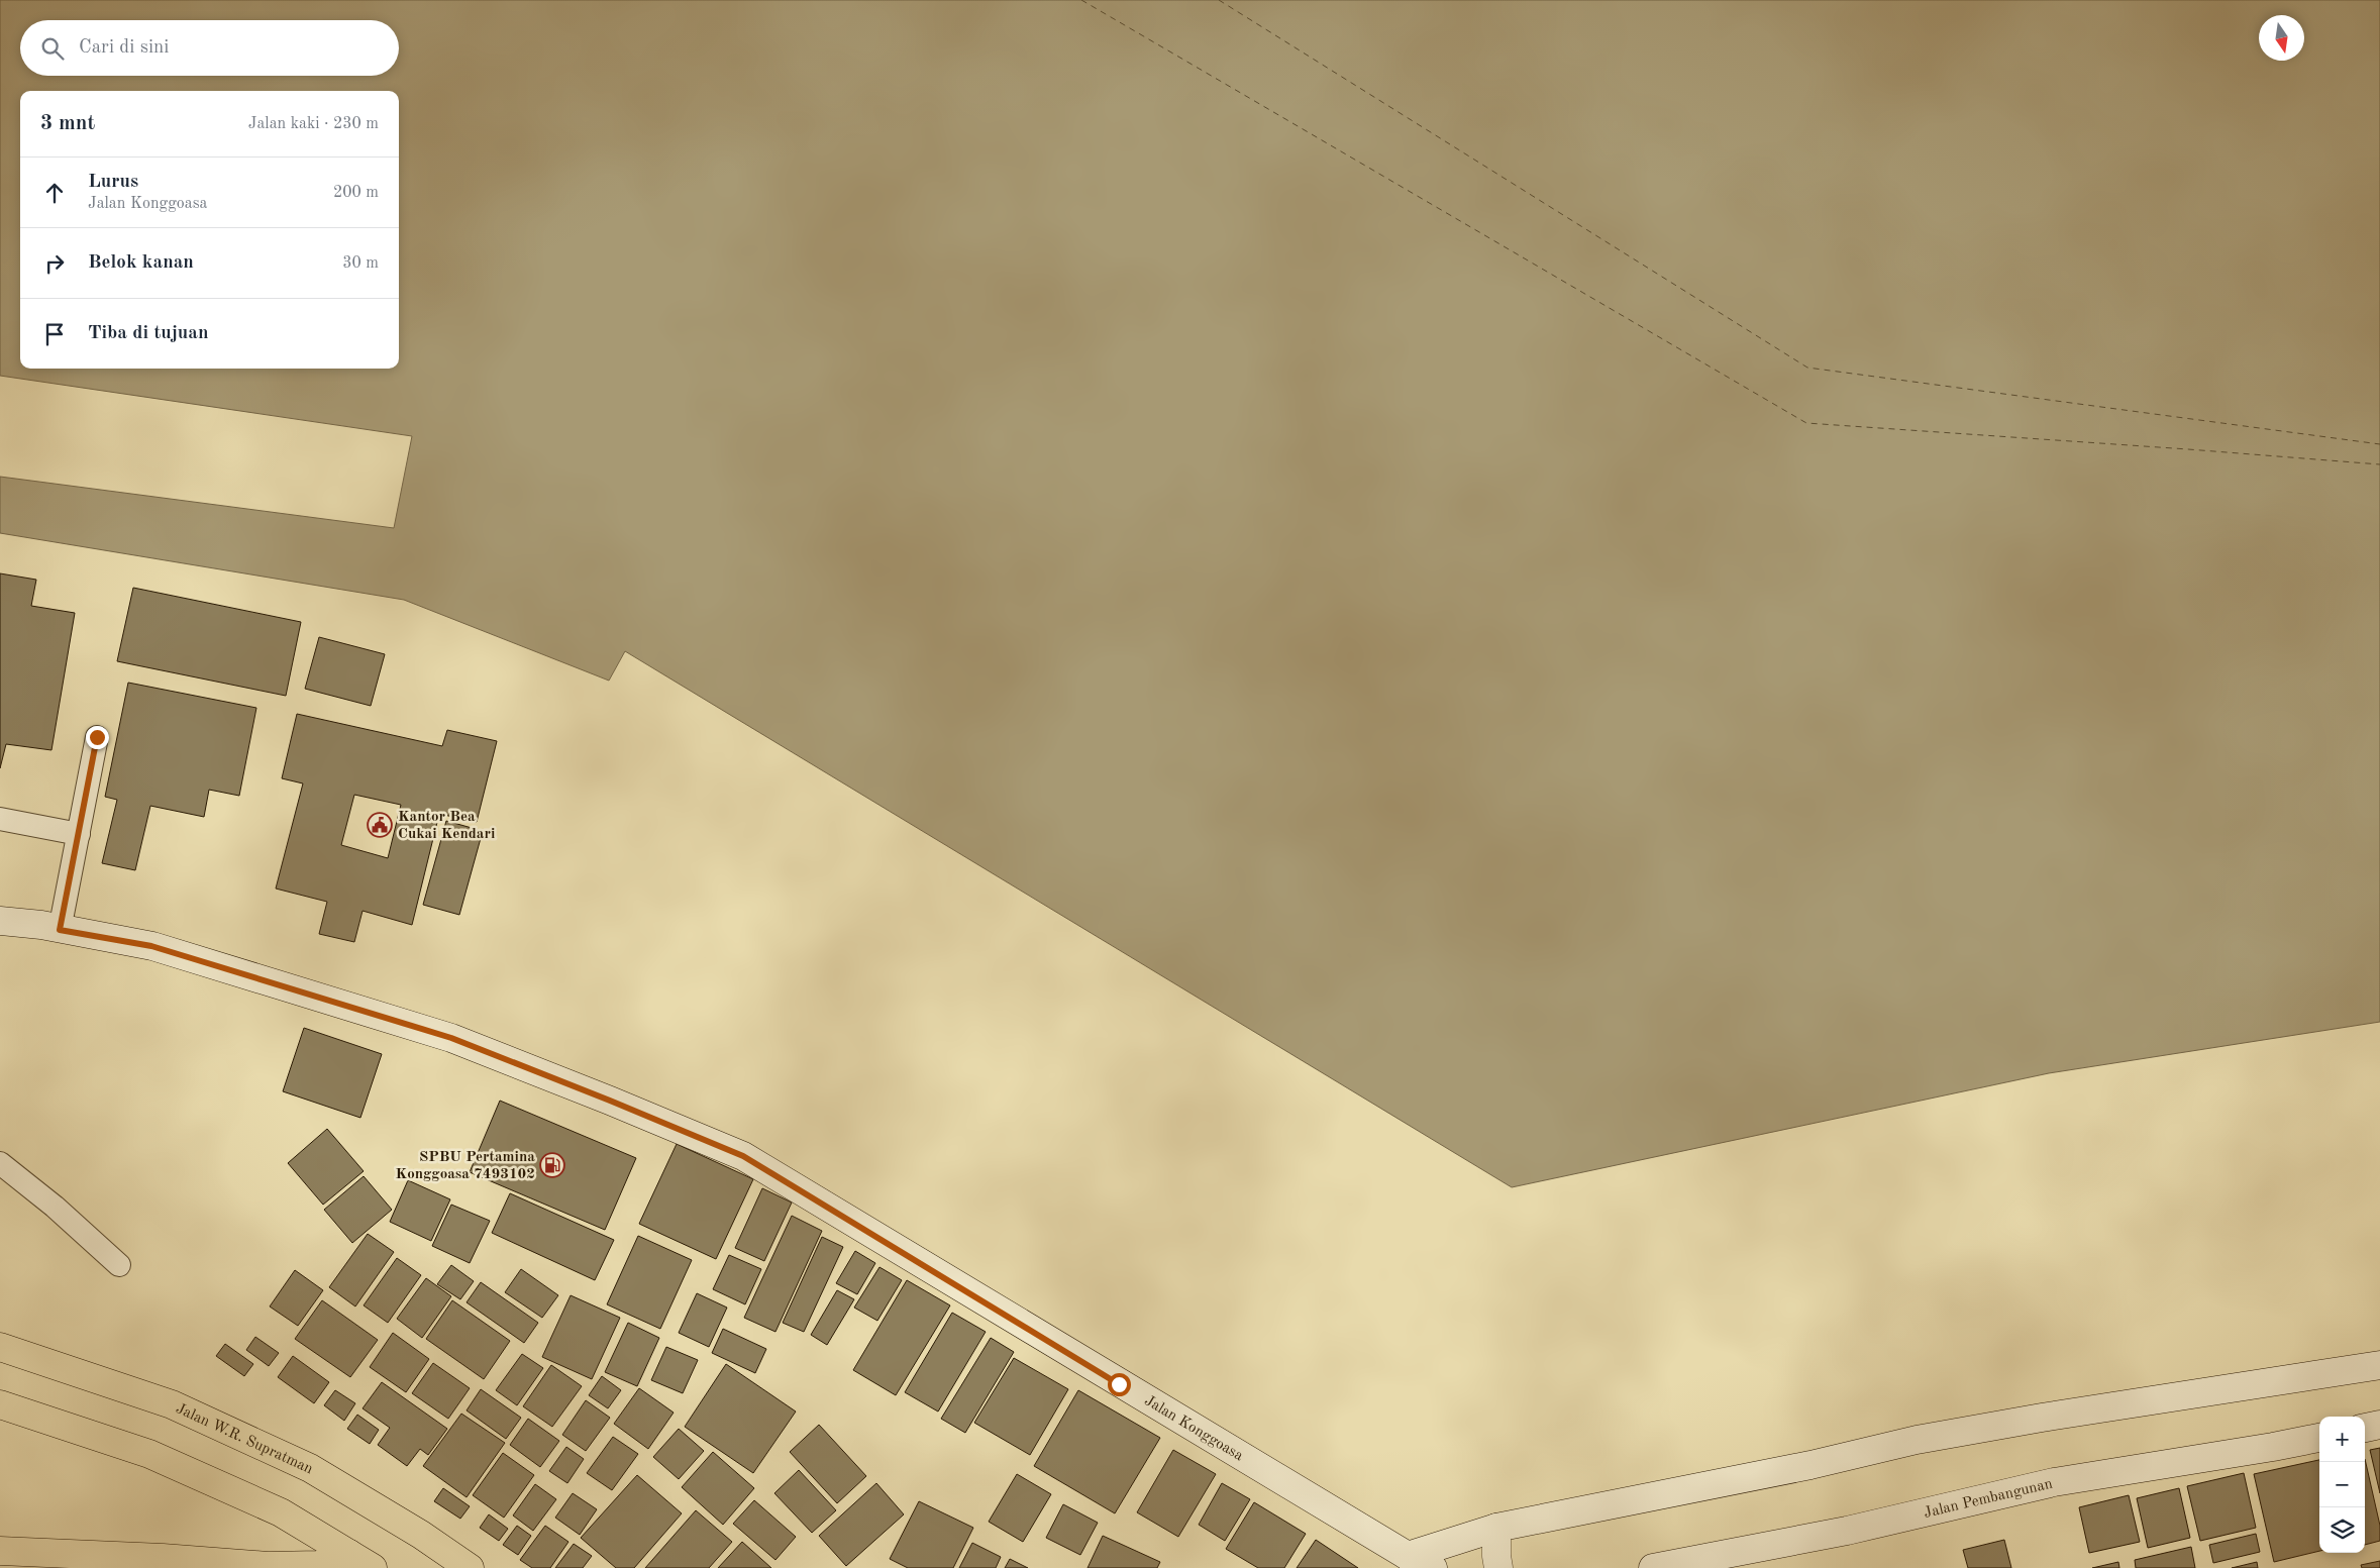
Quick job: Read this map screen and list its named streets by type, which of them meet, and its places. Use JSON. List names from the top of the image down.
{
  "streets": {
    "main road": ["Jalan Konggoasa", "Jalan W.R. Supratman", "Jalan Pembangunan"]
  },
  "places": {
    "public building": ["Kantor Bea Cukai Kendari"],
    "fuel station": ["SPBU Pertamina Konggoasa 7493102"]
  },
  "north": "bottom",
  "page": {
    "search": "Cari di sini",
    "heading": ["3 mnt", "Jalan kaki · 230 m"],
    "list": [
      ["Lurus", "Jalan Konggoasa", "200 m"],
      ["Belok kanan", "30 m"],
      "Tiba di tujuan"
    ],
    "map_buttons": ["+", "−"]
  }
}
